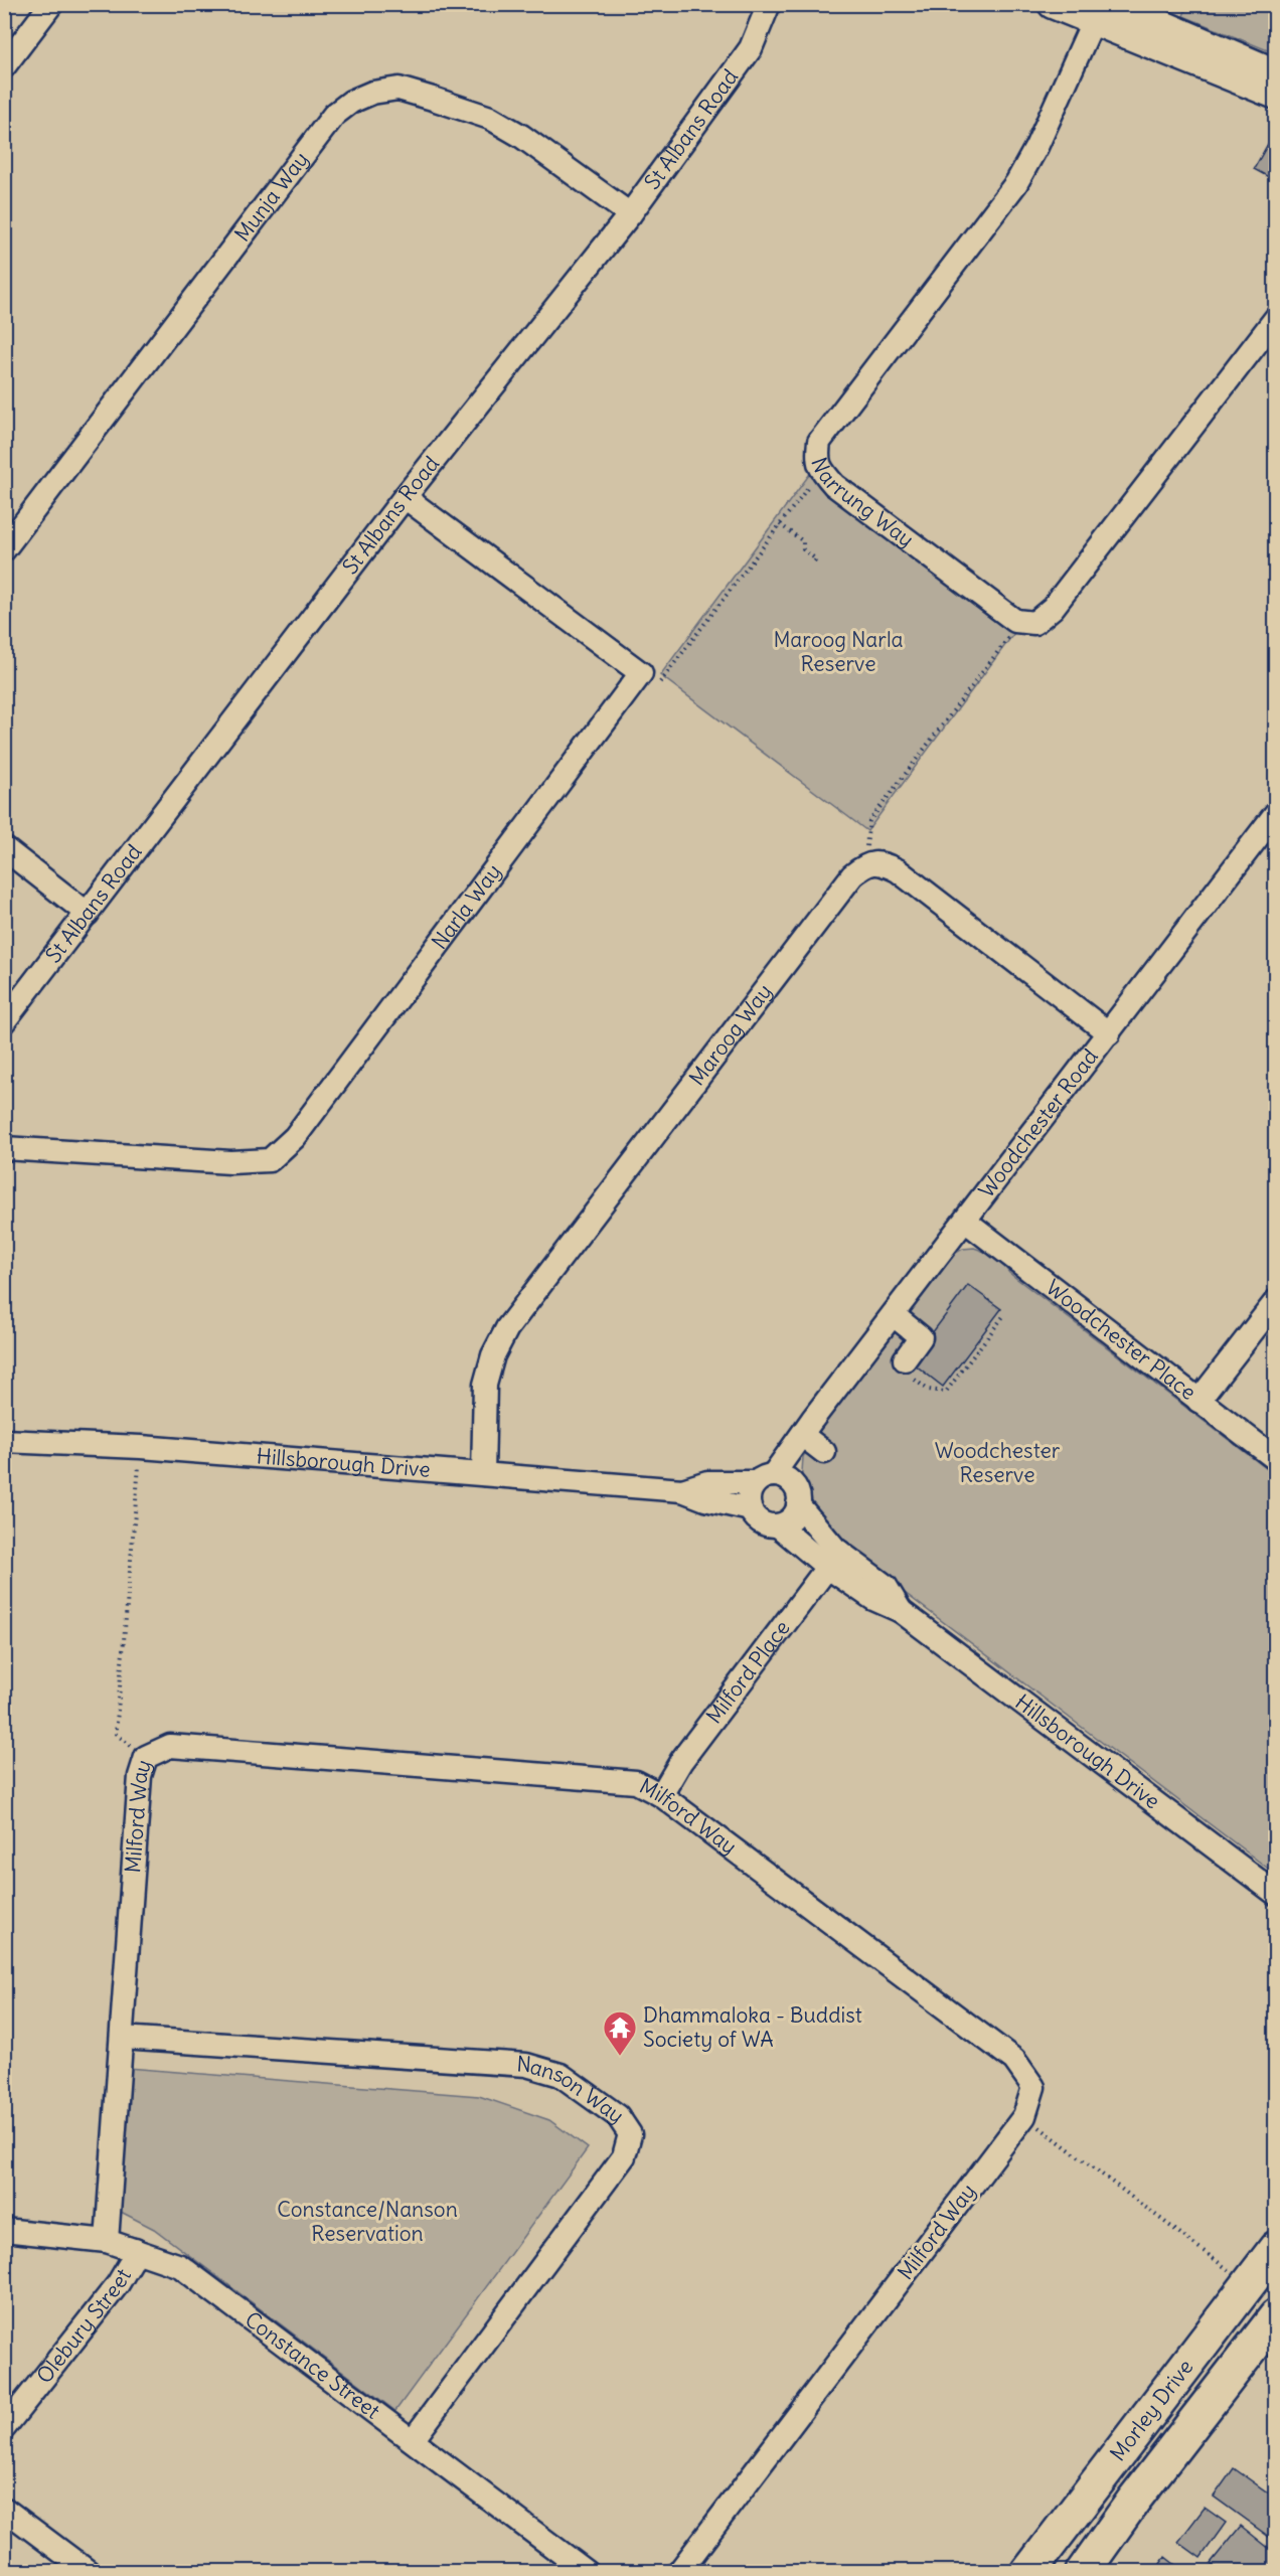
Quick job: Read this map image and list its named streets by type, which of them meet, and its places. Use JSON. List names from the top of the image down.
{
  "streets": {
    "highway": ["Morley Drive"],
    "street": [
      "St Albans Road",
      "Munja Way",
      "Narrung Way",
      "Narla Way",
      "Maroog Way",
      "Woodchester Road",
      "Woodchester Place",
      "Hillsborough Drive",
      "Milford Place",
      "Milford Way",
      "Nanson Way",
      "Olebury Street",
      "Constance Street"
    ]
  },
  "crossings": [
    ["St Albans Road", "Munja Way"],
    ["St Albans Road", "Narla Way"],
    ["Maroog Way", "Hillsborough Drive"],
    ["Woodchester Road", "Woodchester Place"],
    ["Woodchester Road", "Hillsborough Drive"],
    ["Hillsborough Drive", "Milford Place"],
    ["Milford Place", "Milford Way"],
    ["Milford Way", "Nanson Way"],
    ["Milford Way", "Constance Street"],
    ["Nanson Way", "Constance Street"],
    ["Olebury Street", "Constance Street"]
  ],
  "parks": ["Maroog Narla Reserve", "Woodchester Reserve", "Constance/Nanson Reservation"],
  "places": {
    "temple": ["Dhammaloka - Buddist Society of WA"]
  }
}
